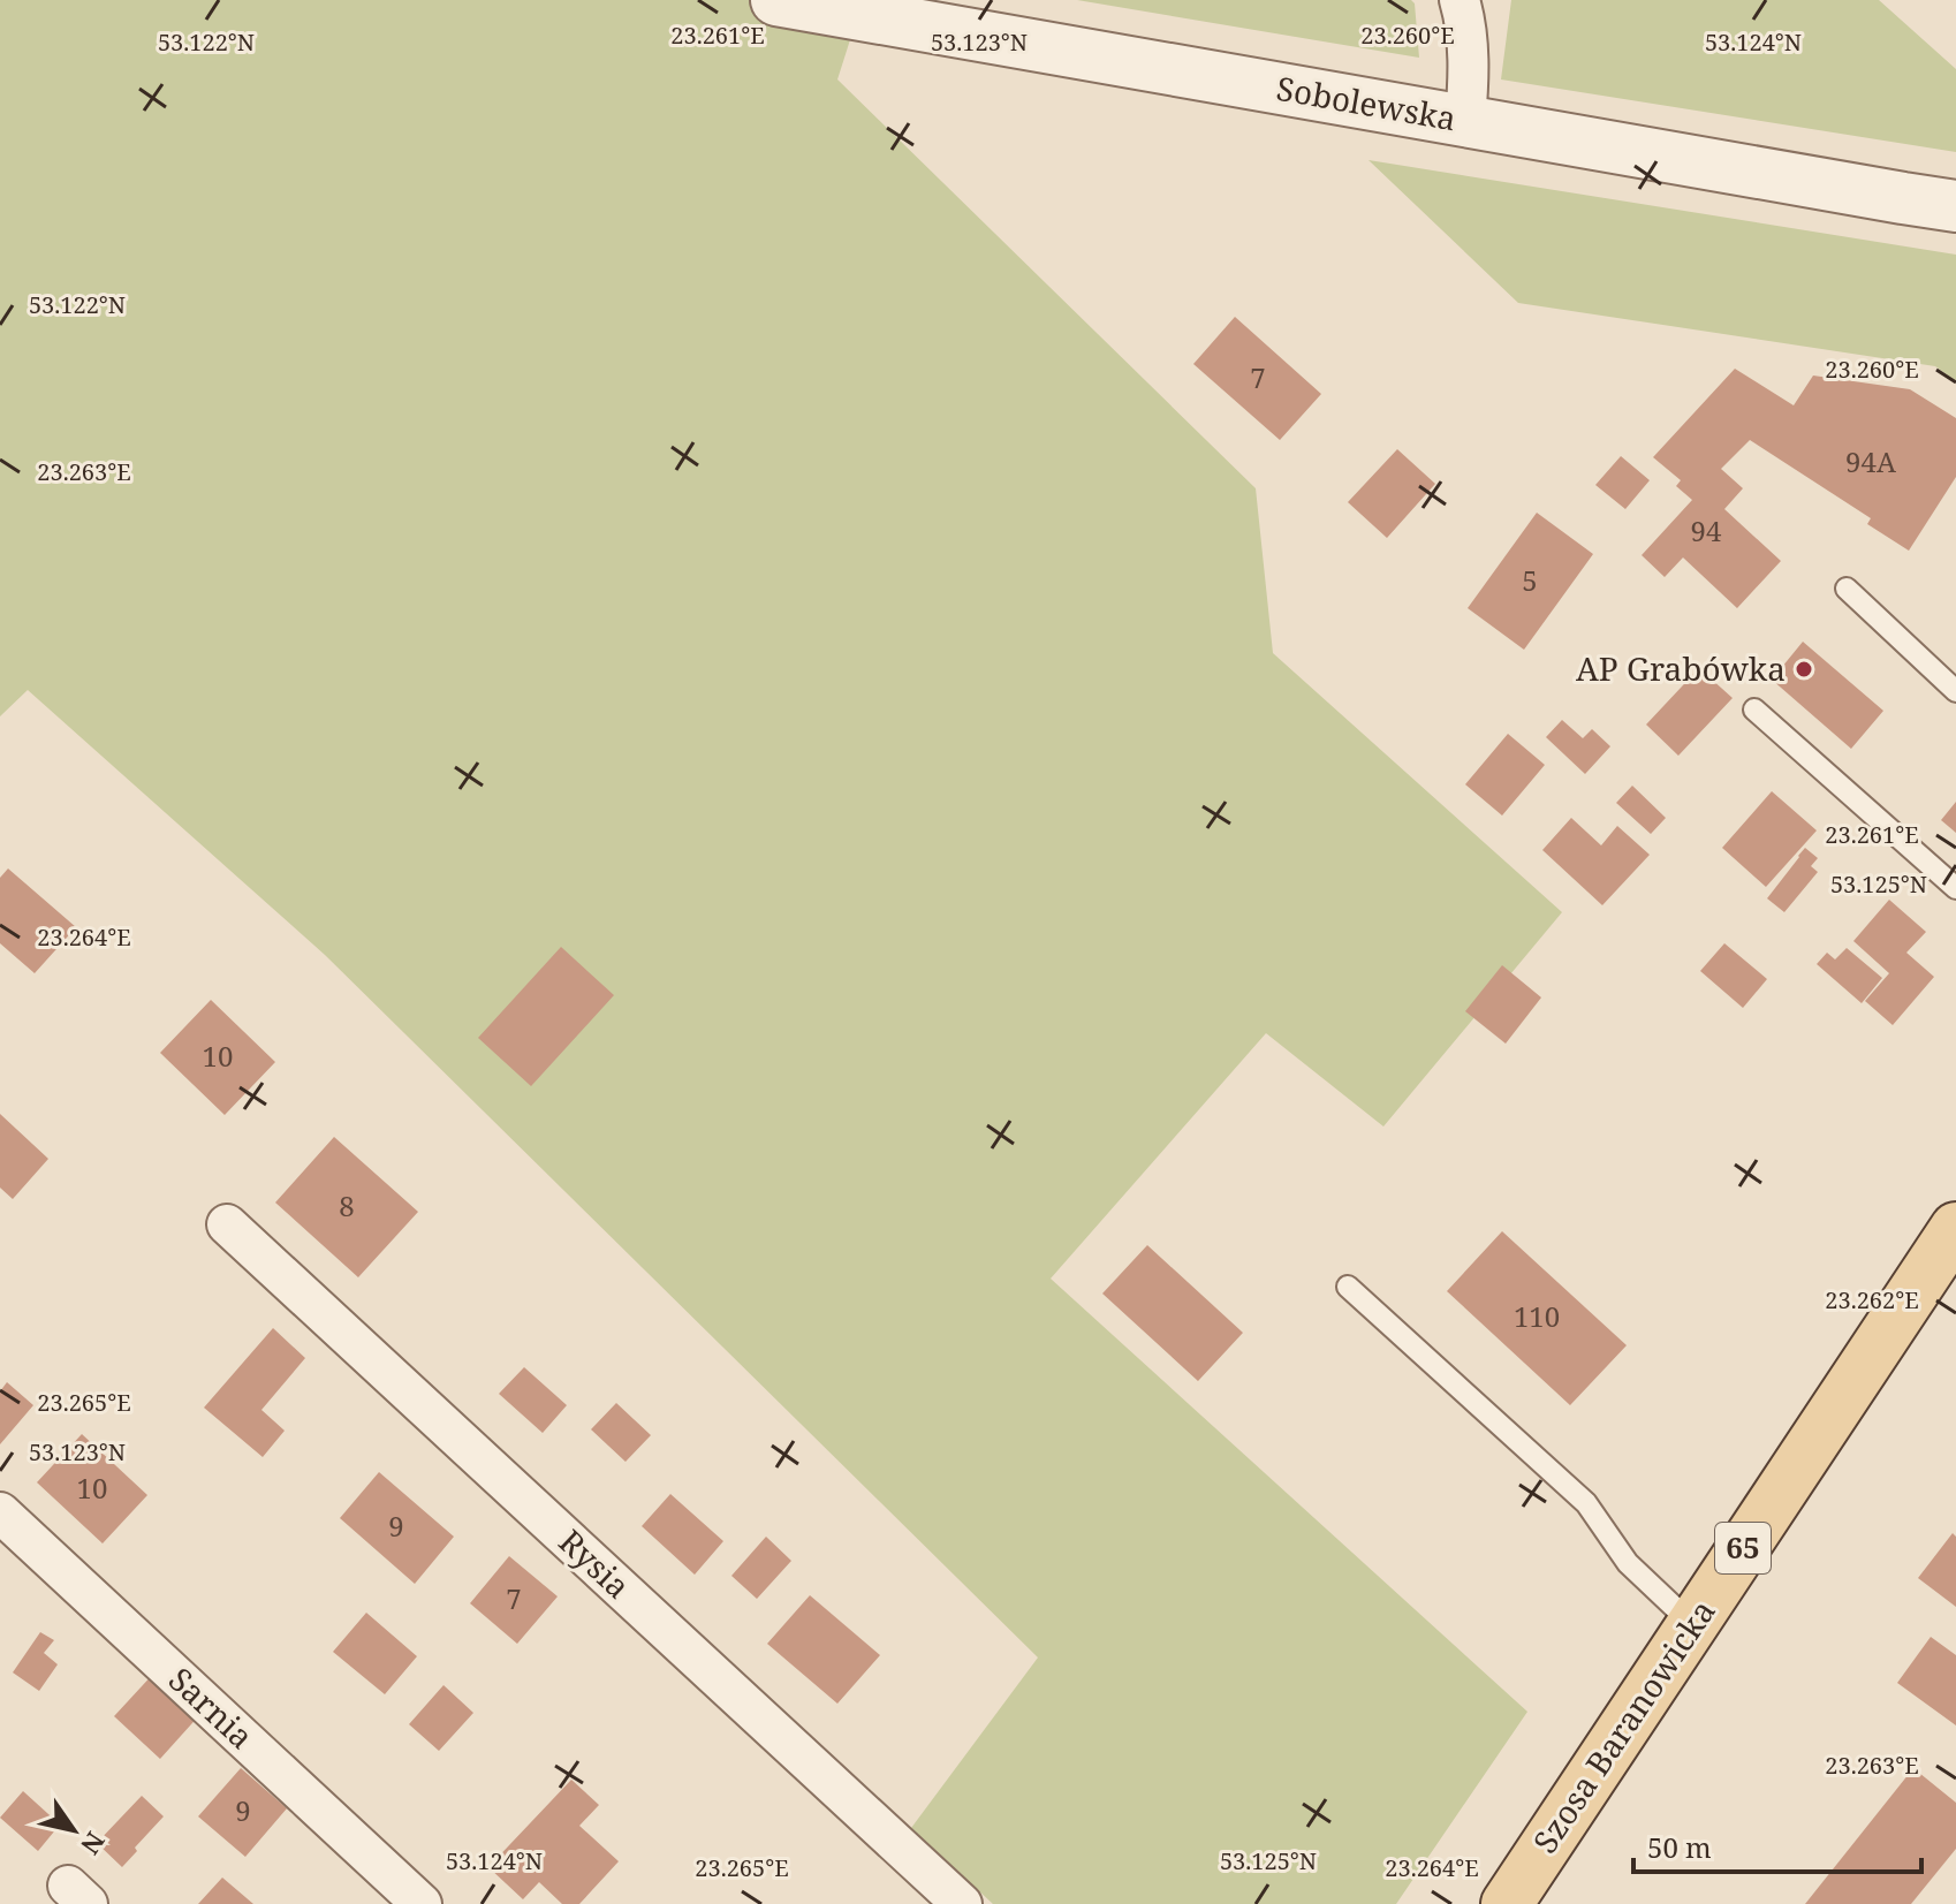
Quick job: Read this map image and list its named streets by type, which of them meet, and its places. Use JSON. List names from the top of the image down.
{
  "streets": {
    "main road": ["65", "Szosa Baranowicka"],
    "street": ["Sobolewska", "Rysia", "Sarnia"]
  },
  "places": ["AP Grabówka"],
  "house_numbers": [
    "7",
    "94A",
    "94",
    "5",
    "10",
    "8",
    "110",
    "10",
    "9",
    "7",
    "9"
  ],
  "scale_bar": "50 m",
  "north": "bottom right",
  "coordinates": [
    "23.261°E",
    "23.260°E",
    "53.122°N",
    "53.123°N",
    "53.124°N",
    "23.263°E",
    "53.125°N",
    "23.264°E",
    "23.262°E",
    "23.265°E"
  ]
}
